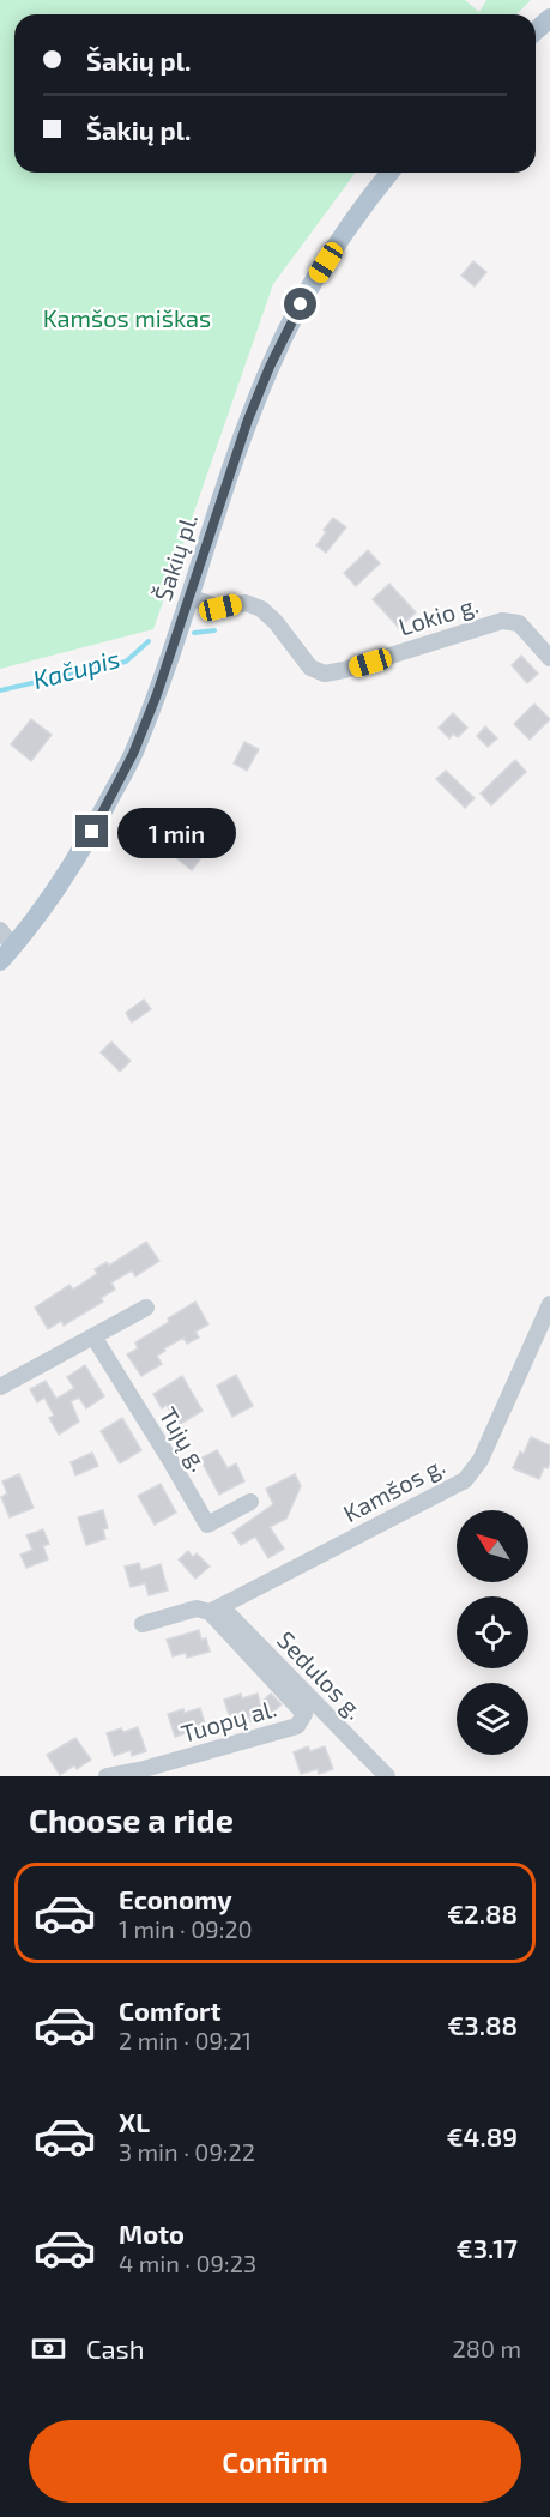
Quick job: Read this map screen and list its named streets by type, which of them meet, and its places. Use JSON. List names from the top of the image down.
{
  "streets": {
    "main road": ["Šakių pl."],
    "street": [
      "Lokio g.",
      "Tujų g.",
      "Kamšos g.",
      "Sedulos g.",
      "Tuopų al."
    ]
  },
  "crossings": [
    ["Šakių pl.", "Lokio g."],
    ["Kamšos g.", "Sedulos g."],
    ["Kamšos g.", "Tuopų al."],
    ["Sedulos g.", "Tuopų al."]
  ],
  "water": ["Kačupis"],
  "parks": ["Kamšos miškas"],
  "north": "top left",
  "page": {
    "banner": ["Šakių pl.", "Šakių pl."],
    "bubble": "1 min",
    "heading": "Choose a ride",
    "list": [
      {
        "name": "Economy",
        "note": "1 min · 09:20",
        "value": "€2.88"
      },
      {
        "name": "Comfort",
        "note": "2 min · 09:21",
        "value": "€3.88"
      },
      {
        "name": "XL",
        "note": "3 min · 09:22",
        "value": "€4.89"
      },
      {
        "name": "Moto",
        "note": "4 min · 09:23",
        "value": "€3.17"
      }
    ],
    "pay": ["Cash", "280 m"],
    "buttons": "Confirm"
  }
}
